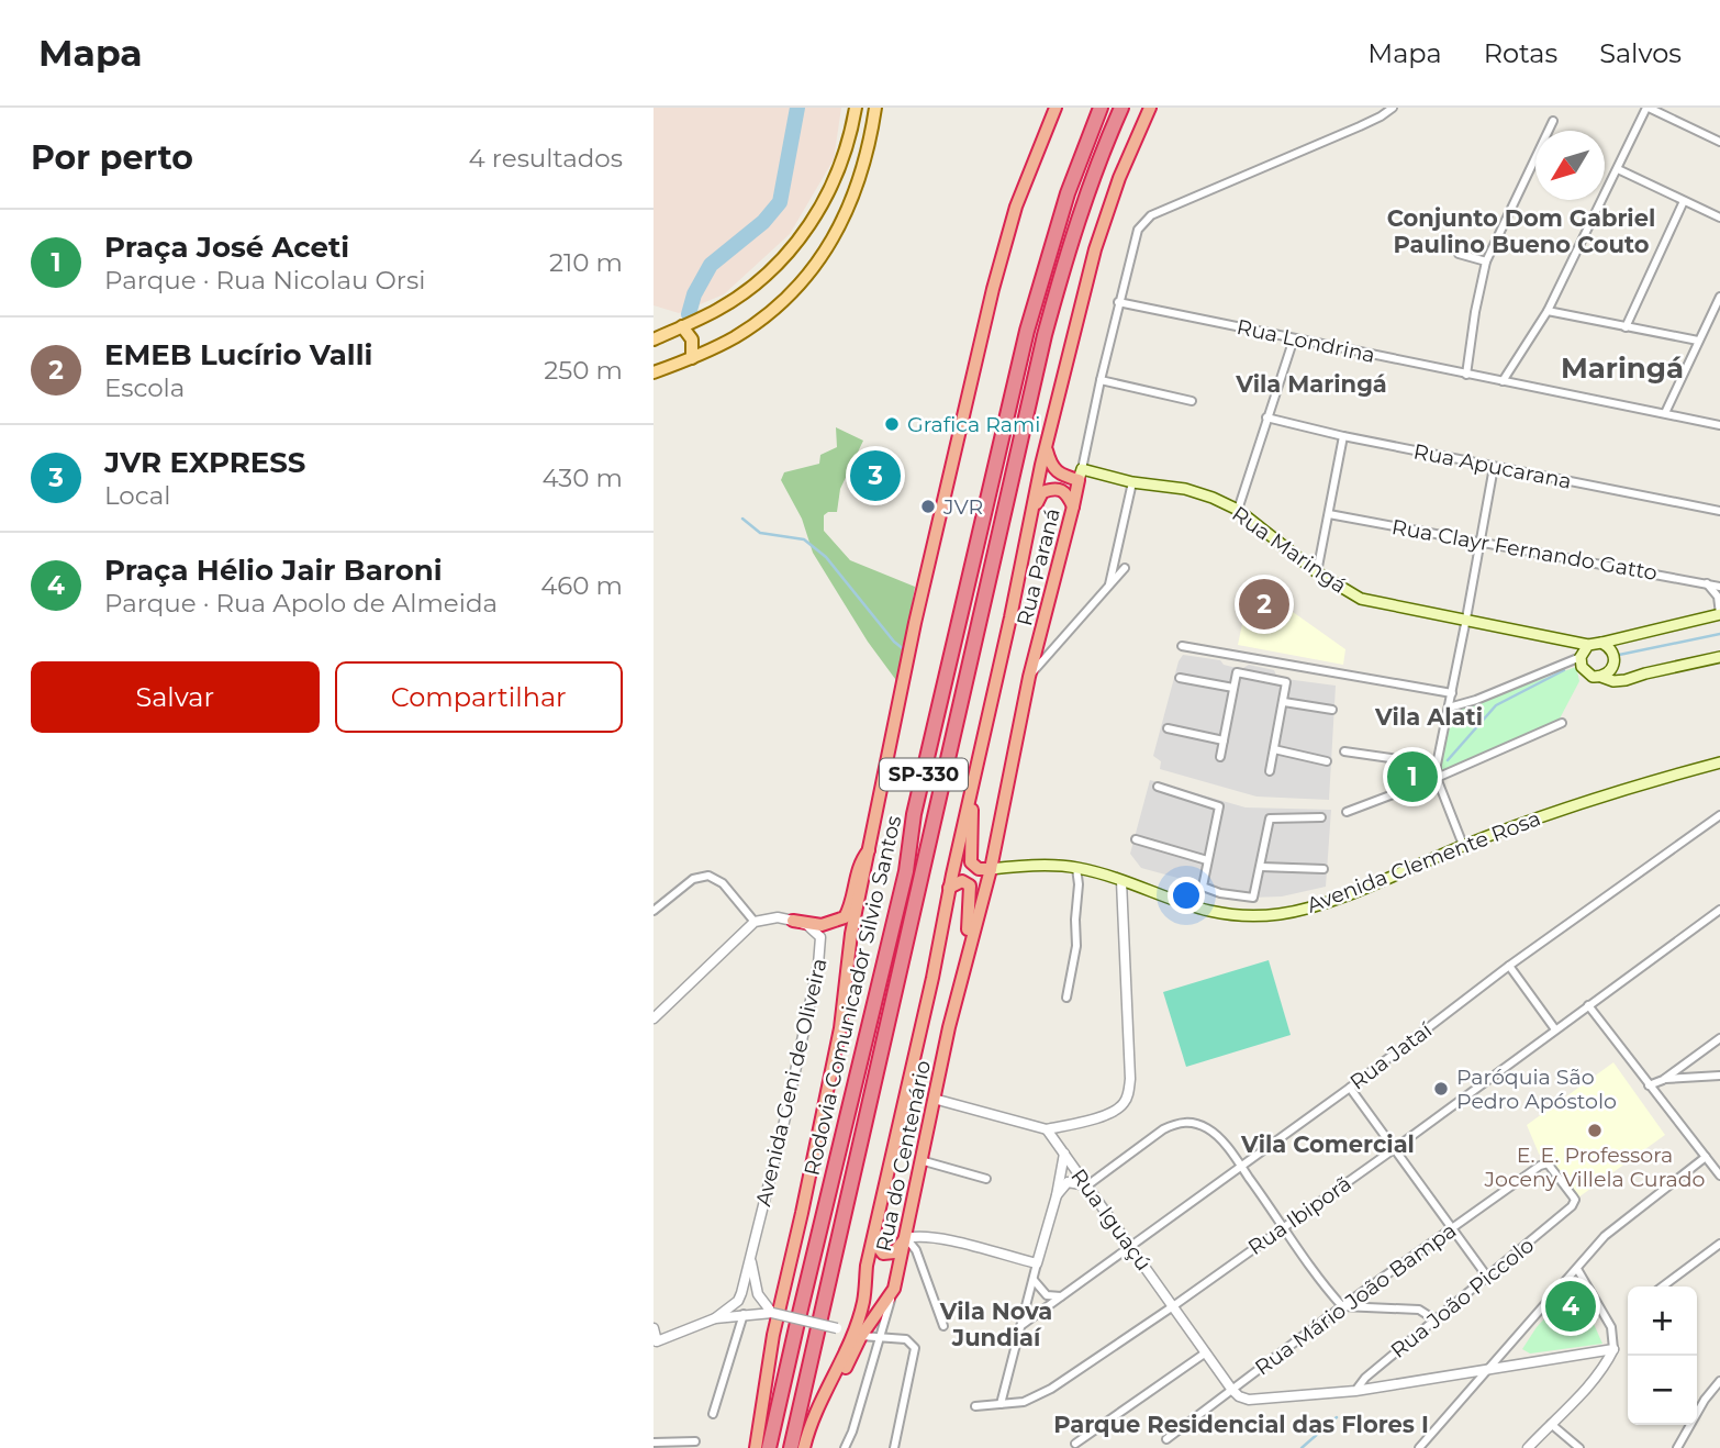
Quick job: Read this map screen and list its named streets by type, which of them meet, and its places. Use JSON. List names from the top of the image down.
{
  "streets": {
    "highway": [
      "Rua Paraná",
      "SP-330",
      "Rodovia Comunicador Silvio Santos",
      "Rua do Centenário"
    ],
    "main road": ["Rua Maringá", "Avenida Clemente Rosa"],
    "street": [
      "Rua Londrina",
      "Rua Apucarana",
      "Rua Clayr Fernando Gatto",
      "Rua Jataí",
      "Avenida Geni de Oliveira",
      "Rua Ibiporã",
      "Rua Iguaçú",
      "Rua João Piccolo",
      "Rua Mário João Bampa"
    ]
  },
  "crossings": [
    ["Rua Londrina", "Rua Paraná"],
    ["Rua Maringá", "Rua Paraná"],
    ["Rua Paraná", "Avenida Clemente Rosa"],
    ["Rua Paraná", "Rua do Centenário"],
    ["Avenida Clemente Rosa", "Rua do Centenário"],
    ["Rua Jataí", "Rua Iguaçú"],
    ["Rua Ibiporã", "Rua Iguaçú"],
    ["Rua Iguaçú", "Rua João Piccolo"],
    ["Rua Iguaçú", "Rua Mário João Bampa"],
    ["Rua João Piccolo", "Rua Mário João Bampa"]
  ],
  "districts": [
    "Conjunto Dom Gabriel Paulino Bueno Couto",
    "Maringá",
    "Vila Maringá",
    "Vila Alati",
    "Vila Comercial",
    "Vila Nova Jundiaí",
    "Parque Residencial das Flores I"
  ],
  "places": [
    "Grafica Rami",
    "JVR",
    "Paróquia São Pedro Apóstolo",
    "E. E. Professora Joceny Villela Curado"
  ],
  "north": "bottom left",
  "page": {
    "header": "Mapa",
    "nav": ["Mapa", "Rotas", "Salvos"],
    "heading": ["Por perto", "4 resultados"],
    "list": [
      {
        "mark": "1",
        "name": "Praça José Aceti",
        "note": "Parque · Rua Nicolau Orsi",
        "value": "210 m"
      },
      {
        "mark": "2",
        "name": "EMEB Lucírio Valli",
        "note": "Escola",
        "value": "250 m"
      },
      {
        "mark": "3",
        "name": "JVR EXPRESS",
        "note": "Local",
        "value": "430 m"
      },
      {
        "mark": "4",
        "name": "Praça Hélio Jair Baroni",
        "note": "Parque · Rua Apolo de Almeida",
        "value": "460 m"
      }
    ],
    "pins": [
      "3",
      "2",
      "1",
      "4"
    ],
    "buttons": ["Salvar", "Compartilhar"],
    "map_buttons": ["+", "−"]
  }
}
